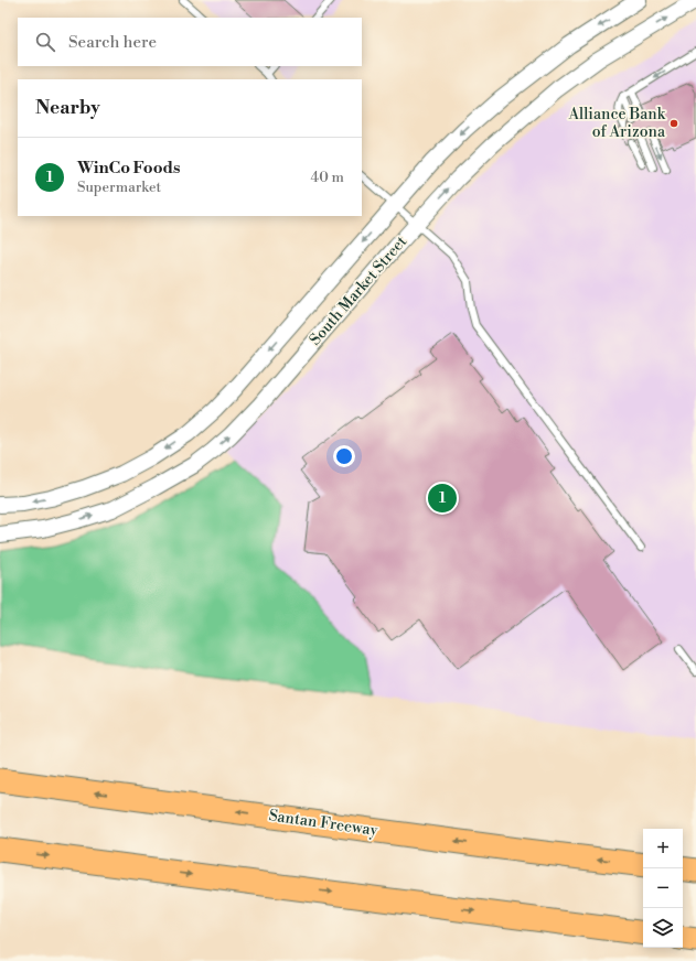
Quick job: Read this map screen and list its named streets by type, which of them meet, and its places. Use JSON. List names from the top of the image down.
{
  "streets": {
    "highway": ["Santan Freeway"],
    "street": ["South Market Street"]
  },
  "places": ["Alliance Bank of Arizona"],
  "page": {
    "search": "Search here",
    "heading": "Nearby",
    "list": [
      {
        "mark": "1",
        "name": "WinCo Foods",
        "note": "Supermarket",
        "value": "40 m"
      }
    ],
    "pins": "1",
    "map_buttons": ["+", "−"]
  }
}
